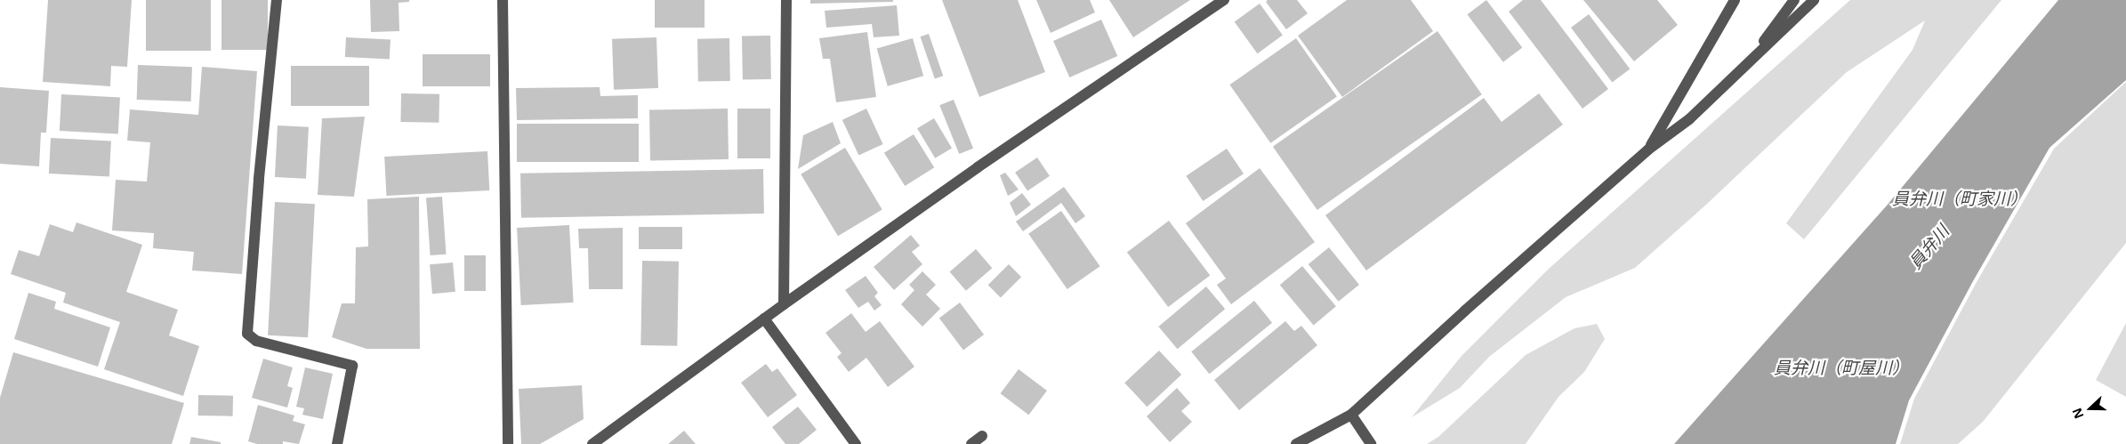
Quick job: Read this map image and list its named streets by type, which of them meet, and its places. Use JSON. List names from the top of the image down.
{
  "water": ["員弁川（町家川）", "員弁川", "員弁川（町屋川）"],
  "north": "left"
}
